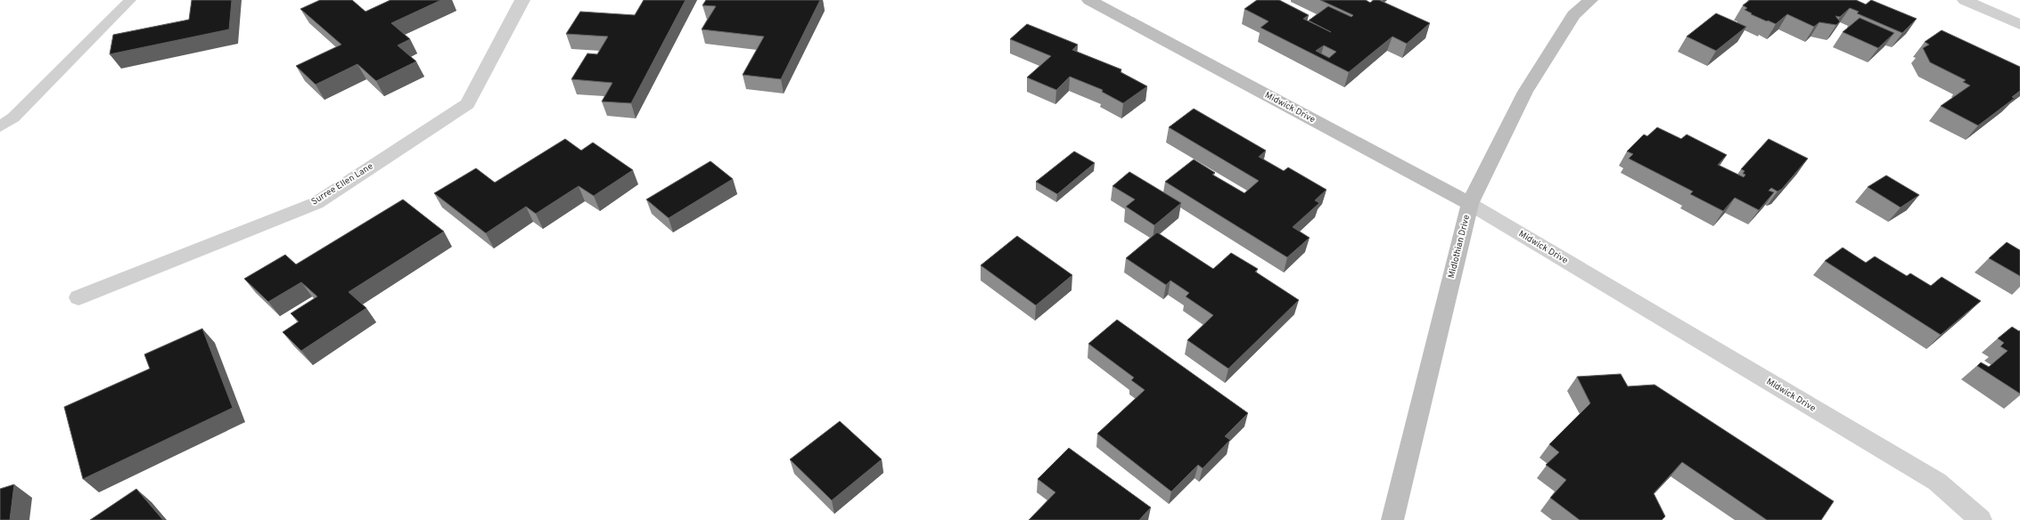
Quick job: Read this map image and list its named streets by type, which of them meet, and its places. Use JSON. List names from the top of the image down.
{
  "streets": {
    "street": ["Midwick Drive", "Surree Ellen Lane", "Midlothian Drive"]
  },
  "crossings": [
    ["Midwick Drive", "Midlothian Drive"]
  ]
}
